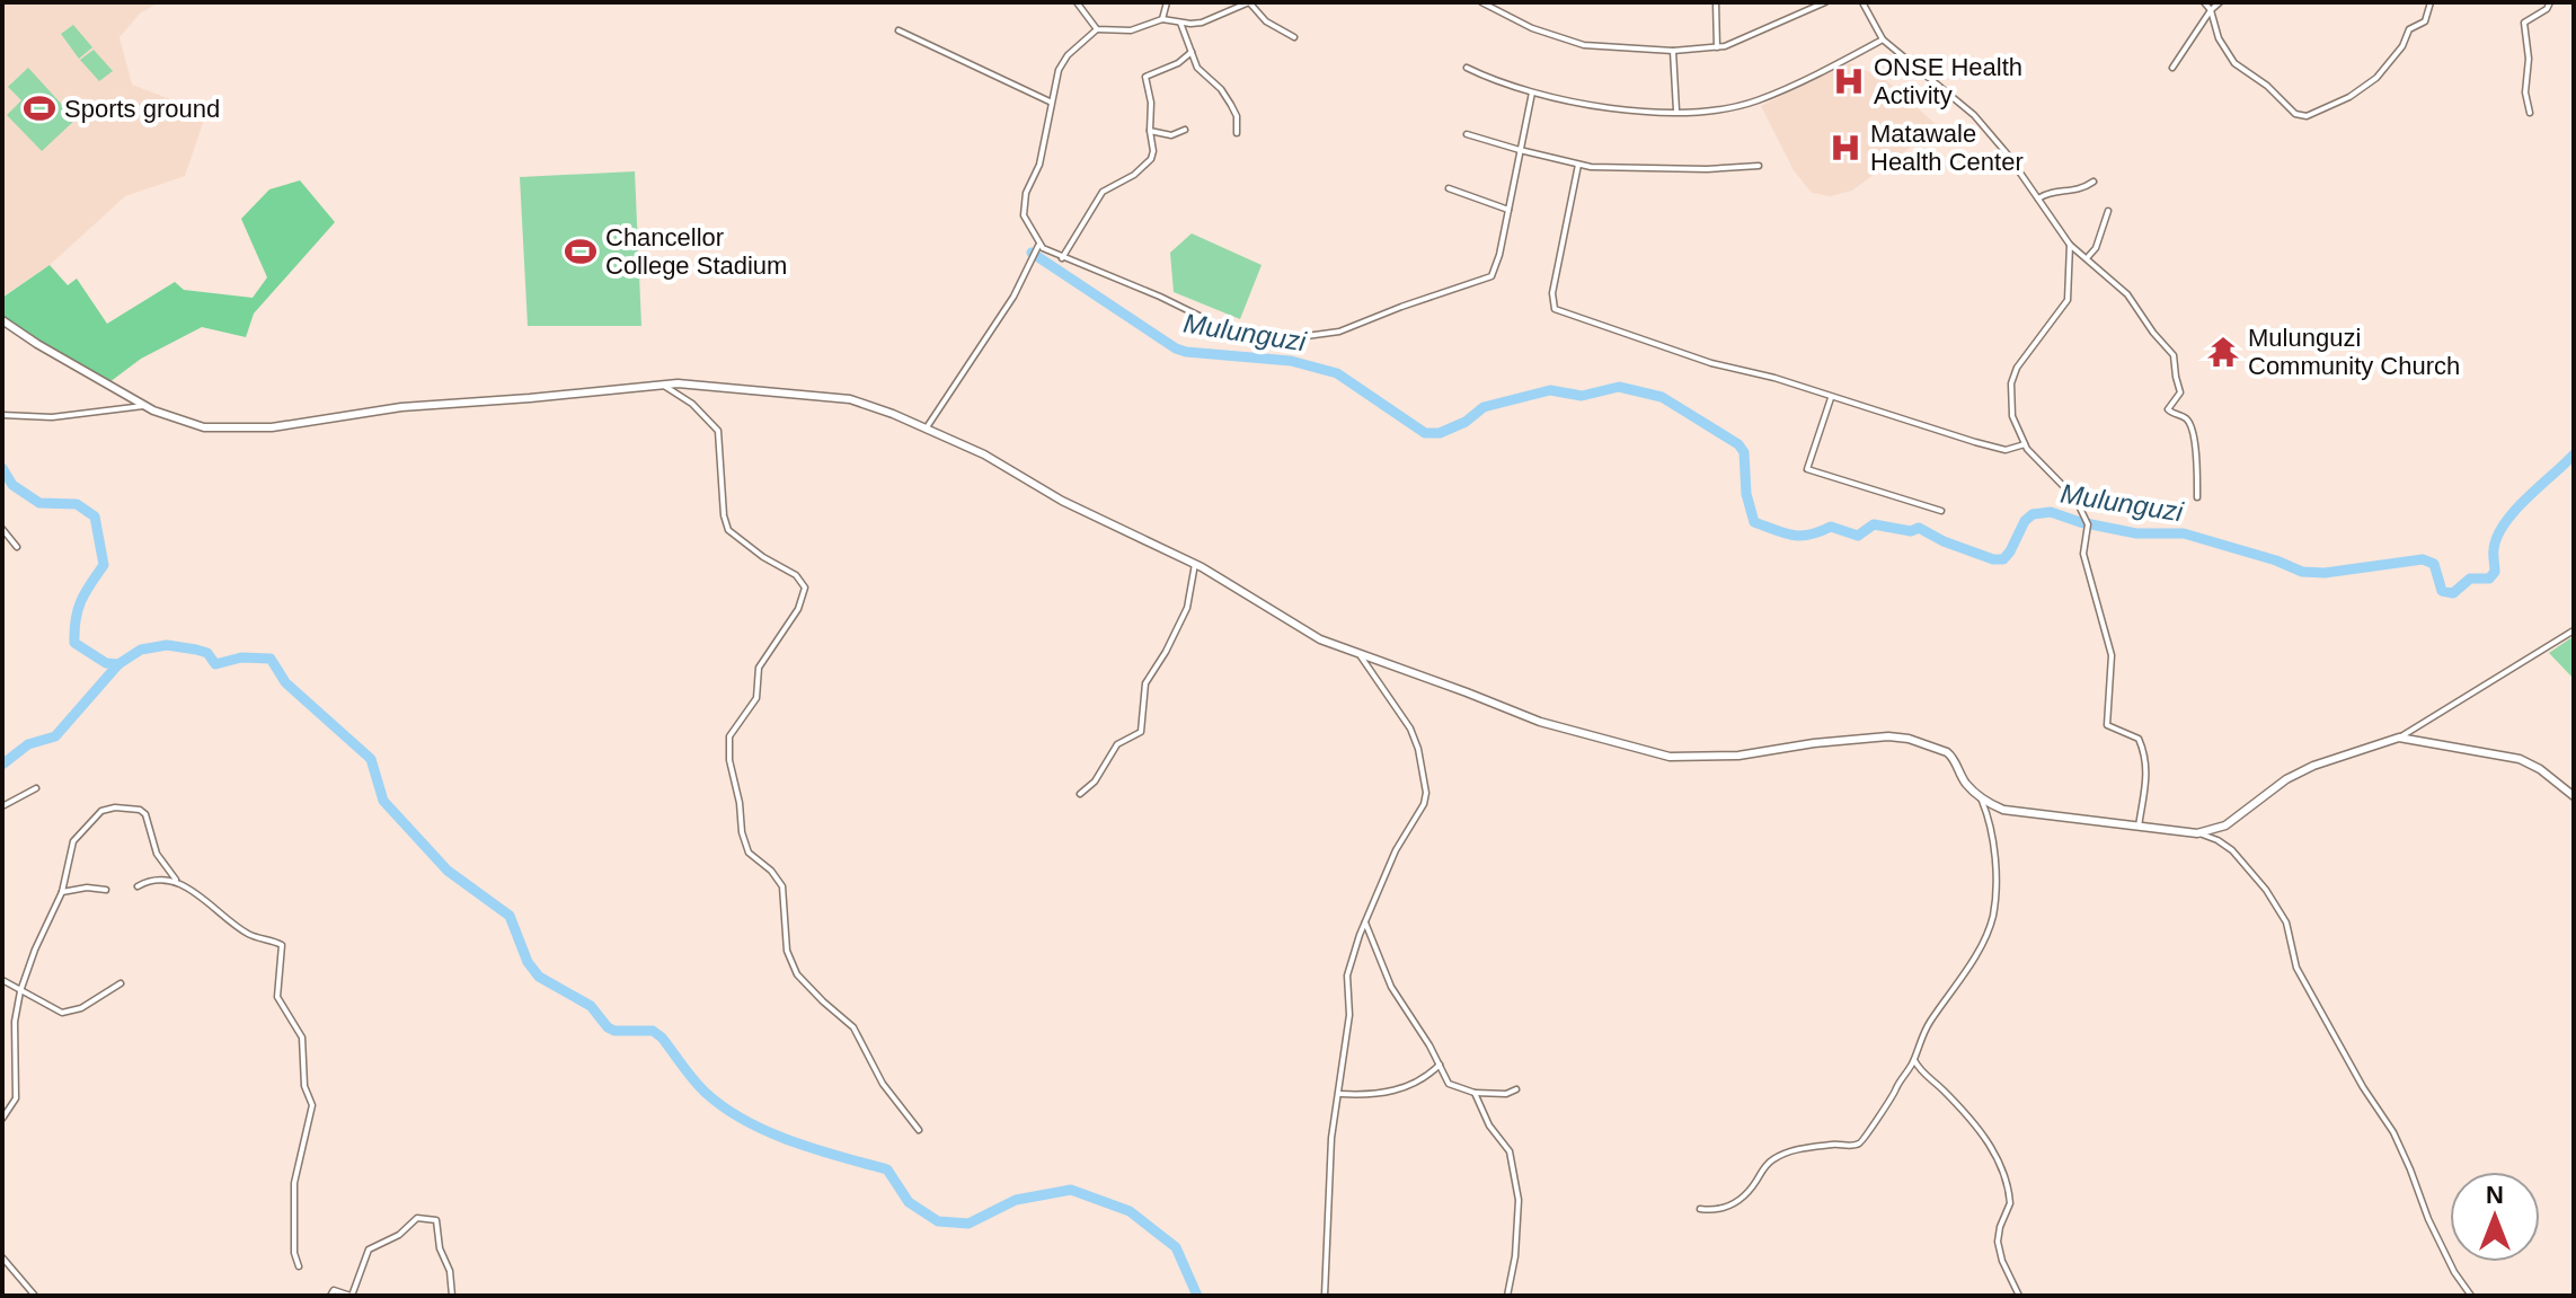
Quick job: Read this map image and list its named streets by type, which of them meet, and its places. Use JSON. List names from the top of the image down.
{
  "water": ["Mulunguzi"],
  "places": {
    "hospital": ["ONSE Health Activity", "Matawale Health Center"],
    "sports": ["Sports ground", "Chancellor College Stadium"],
    "temple": ["Mulunguzi Community Church"]
  },
  "north": "top"
}
